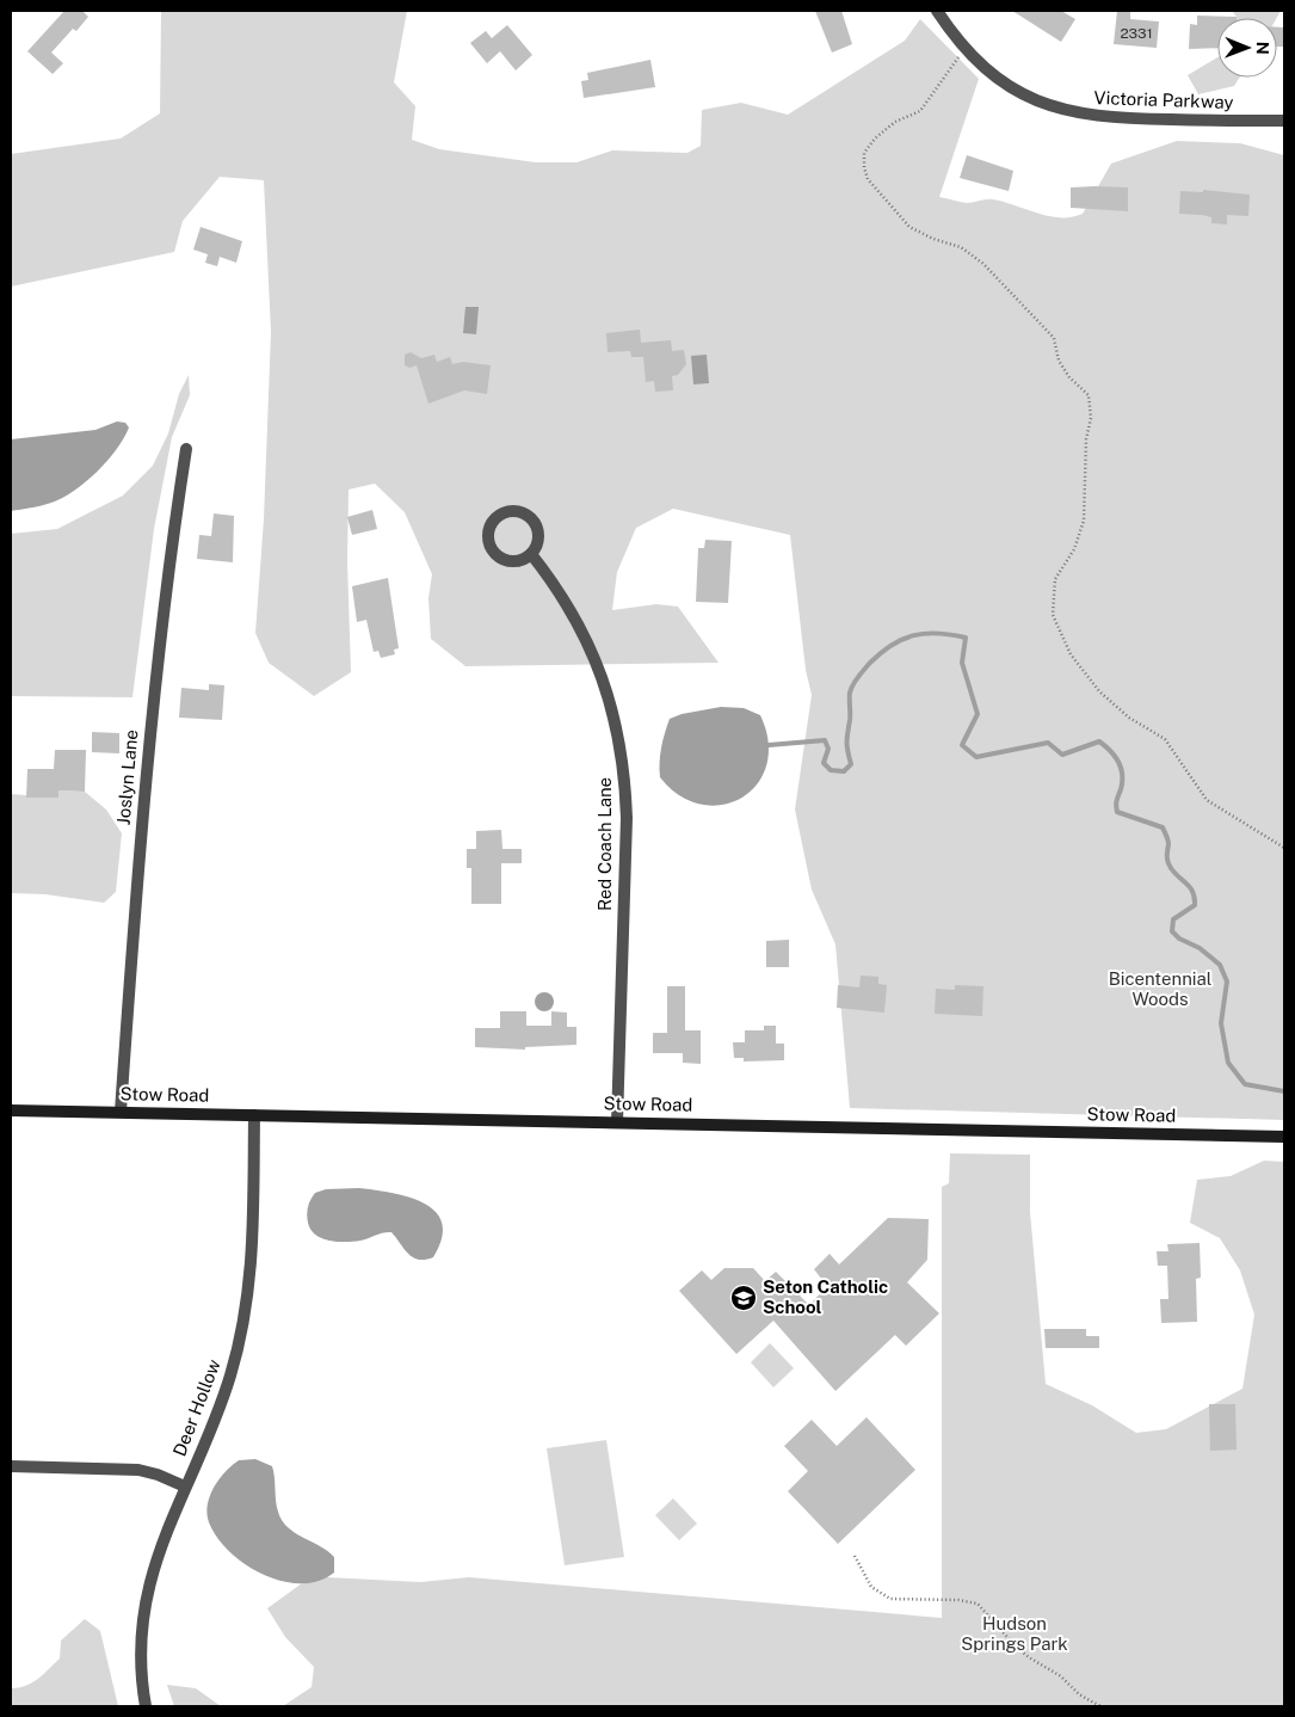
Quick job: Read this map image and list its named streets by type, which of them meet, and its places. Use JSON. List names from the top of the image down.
{
  "streets": {
    "street": [
      "Victoria Parkway",
      "Joslyn Lane",
      "Red Coach Lane",
      "Stow Road",
      "Deer Hollow"
    ]
  },
  "crossings": [
    ["Joslyn Lane", "Stow Road"],
    ["Red Coach Lane", "Stow Road"],
    ["Stow Road", "Deer Hollow"]
  ],
  "parks": ["Bicentennial Woods", "Hudson Springs Park"],
  "places": {
    "school or university": ["Seton Catholic School"]
  },
  "house_numbers": ["2331"],
  "north": "right"
}
